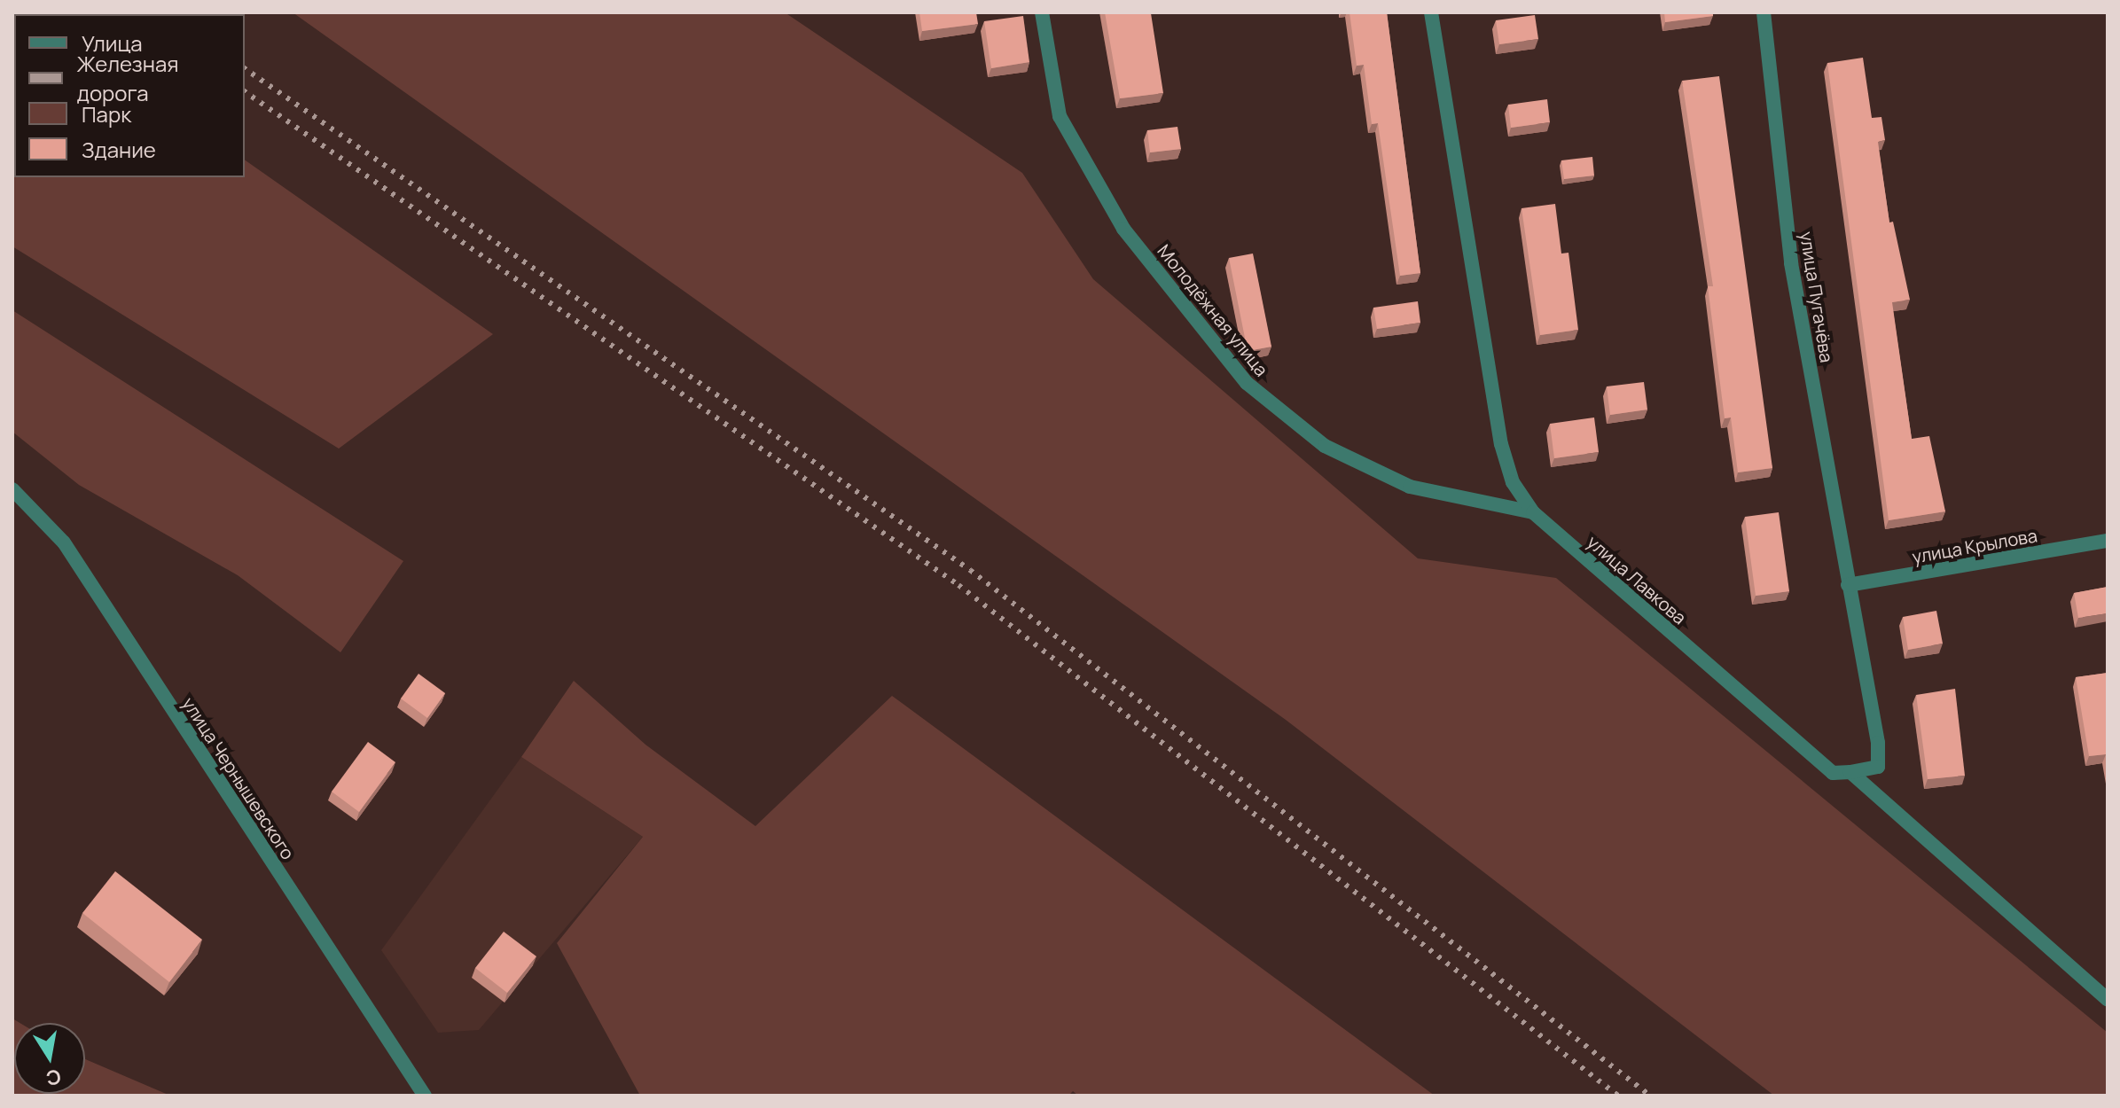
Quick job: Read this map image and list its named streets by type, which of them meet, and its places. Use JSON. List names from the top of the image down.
{
  "streets": {
    "street": [
      "улица Пугачёва",
      "Молодёжная улица",
      "улица Крылова",
      "улица Лавкова",
      "улица Чернышевского"
    ]
  },
  "crossings": [
    ["улица Пугачёва", "улица Крылова"],
    ["улица Пугачёва", "улица Лавкова"],
    ["Молодёжная улица", "улица Лавкова"]
  ],
  "legend": [
    "Улица",
    "Железная дорога",
    "Парк",
    "Здание"
  ],
  "north": "bottom"
}
